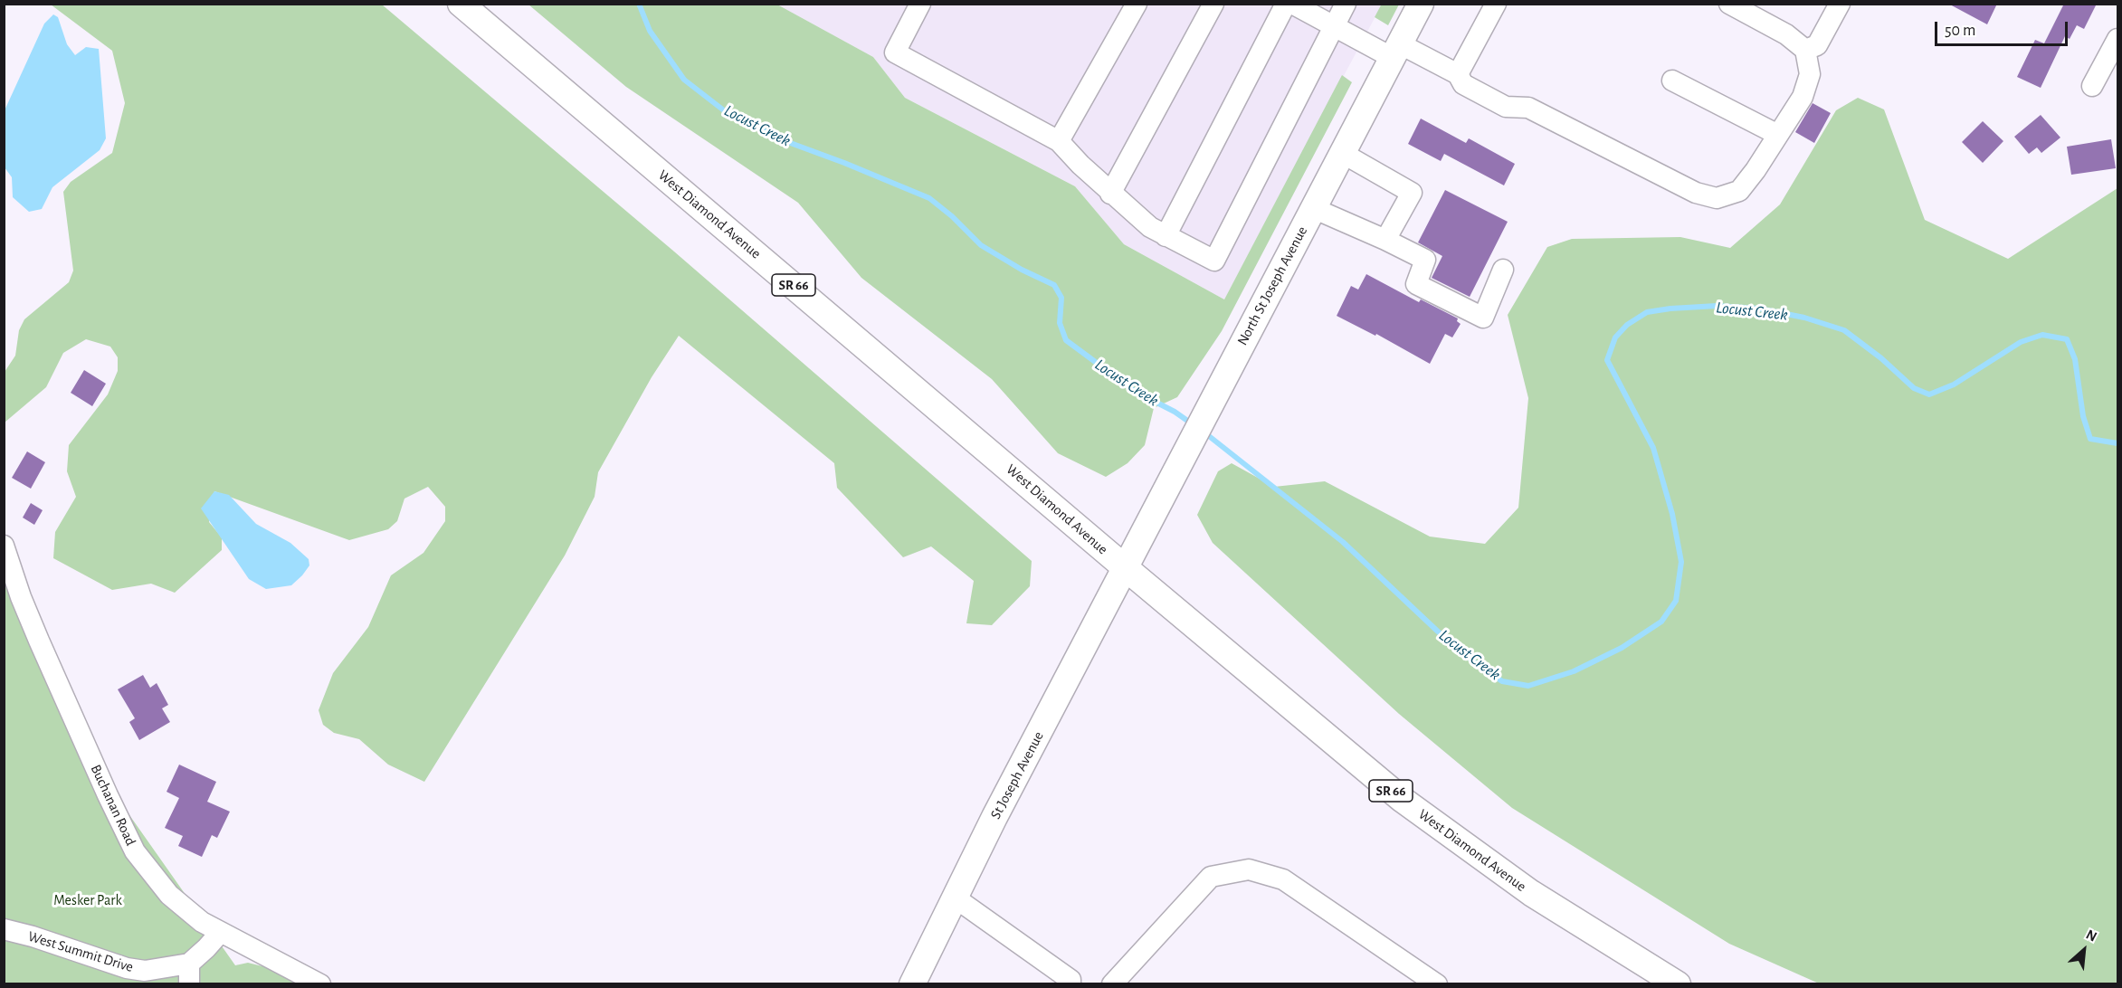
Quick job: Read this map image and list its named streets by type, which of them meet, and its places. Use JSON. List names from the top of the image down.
{
  "streets": {
    "main road": [
      "West Diamond Avenue",
      "SR 66",
      "North St Joseph Avenue",
      "St Joseph Avenue"
    ],
    "street": ["Buchanan Road", "West Summit Drive"]
  },
  "crossings": [
    ["West Diamond Avenue", "North St Joseph Avenue"],
    ["West Diamond Avenue", "St Joseph Avenue"],
    ["North St Joseph Avenue", "St Joseph Avenue"],
    ["Buchanan Road", "West Summit Drive"]
  ],
  "water": ["Locust Creek"],
  "parks": ["Mesker Park"],
  "scale_bar": "50 m",
  "north": "top right"
}
